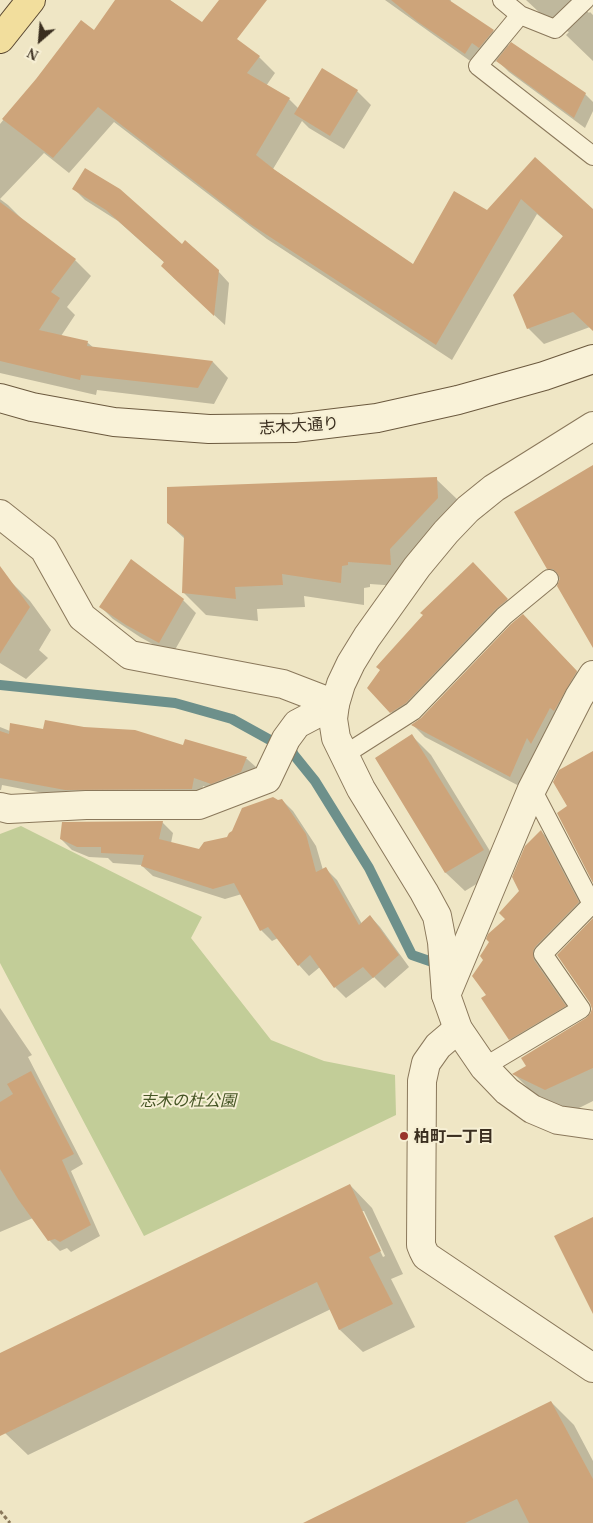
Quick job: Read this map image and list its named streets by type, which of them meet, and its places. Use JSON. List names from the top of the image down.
{
  "streets": {
    "street": ["志木大通り"]
  },
  "parks": ["志木の杜公園"],
  "places": ["柏町一丁目"],
  "north": "bottom left"
}
